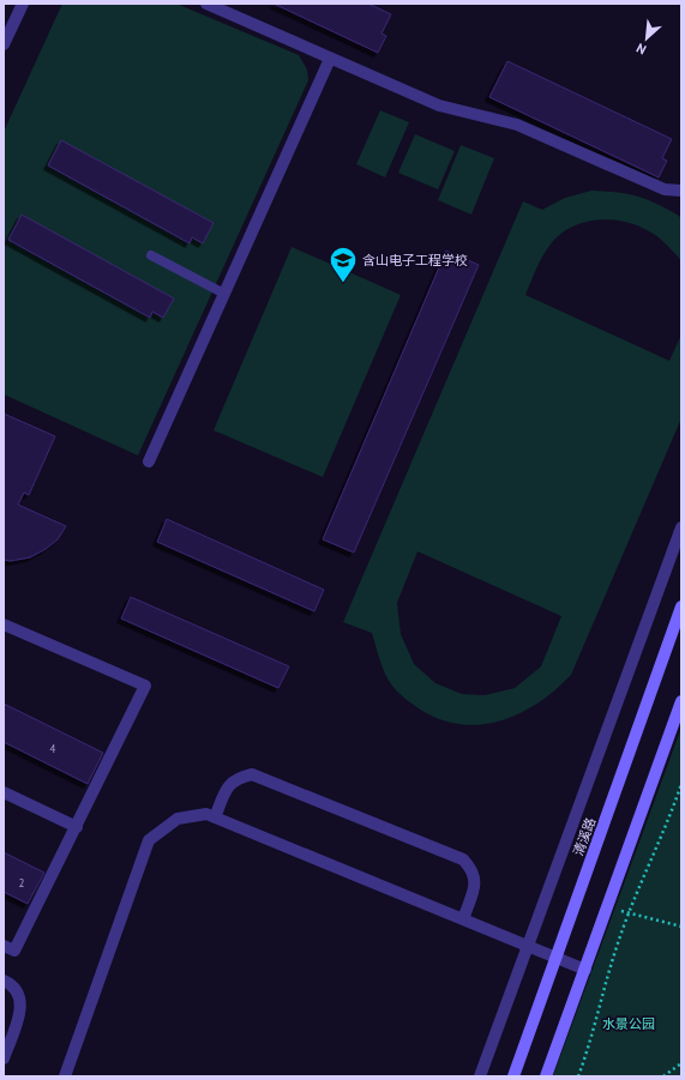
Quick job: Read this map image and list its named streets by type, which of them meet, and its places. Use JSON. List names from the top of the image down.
{
  "streets": {
    "main road": ["清溪路"]
  },
  "parks": ["水景公园"],
  "places": {
    "school or university": ["含山电子工程学校"]
  },
  "house_numbers": ["4", "2"],
  "north": "bottom left"
}
